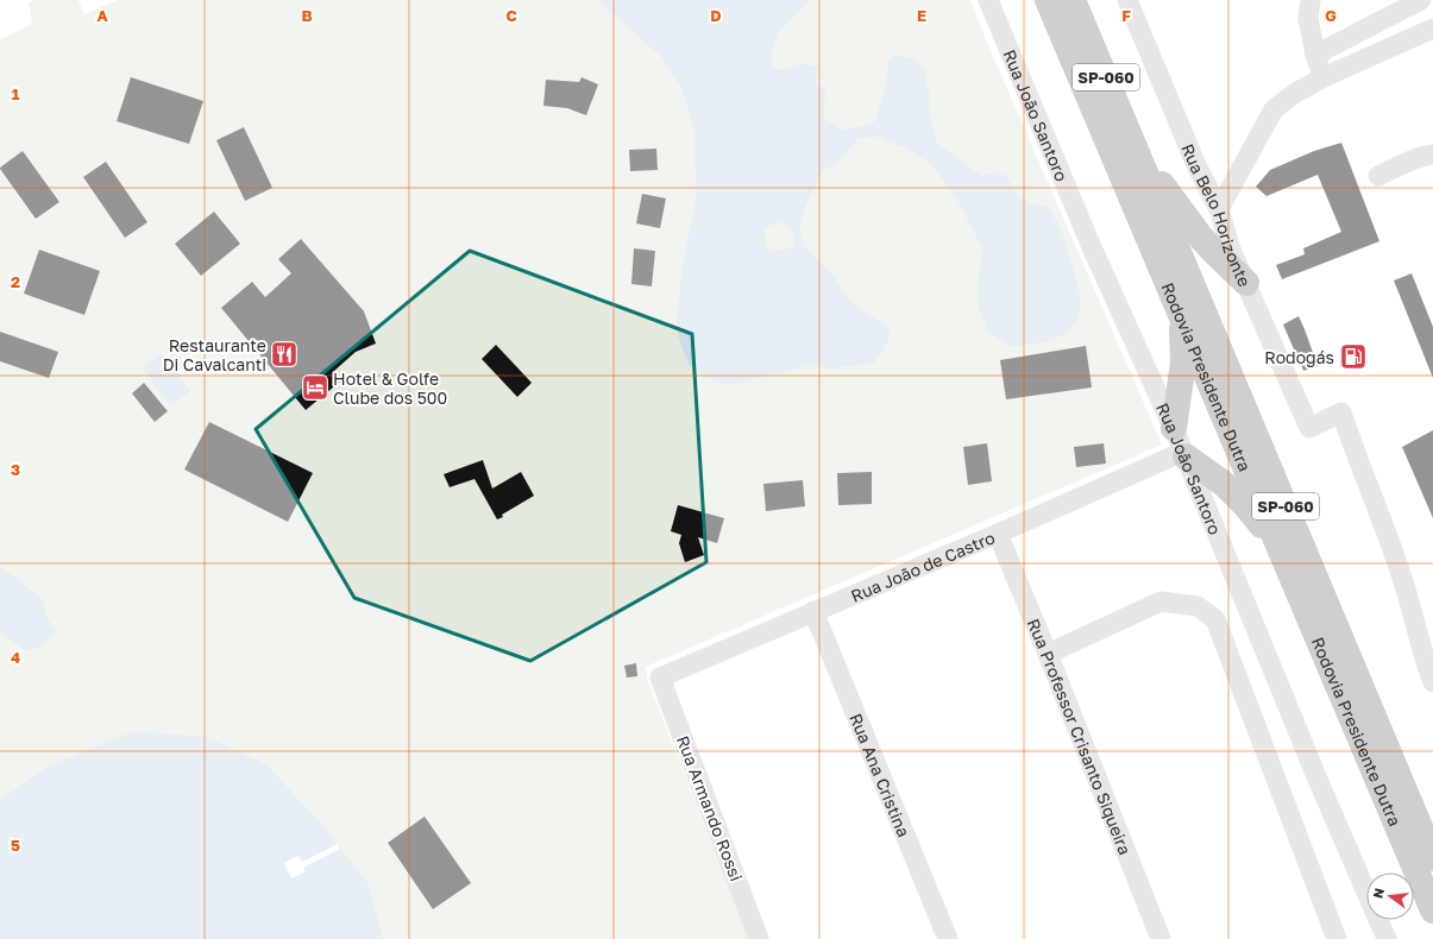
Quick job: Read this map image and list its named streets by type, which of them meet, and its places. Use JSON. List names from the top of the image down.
{
  "streets": {
    "highway": ["SP-060", "Rodovia Presidente Dutra"],
    "street": [
      "Rua João Santoro",
      "Rua Belo Horizonte",
      "Rua João de Castro",
      "Rua Professor Crisanto Siqueira",
      "Rua Ana Cristina",
      "Rua Armando Rossi"
    ]
  },
  "crossings": [
    ["Rua João Santoro", "Rua João de Castro"],
    ["Rua João de Castro", "Rua Professor Crisanto Siqueira"],
    ["Rua João de Castro", "Rua Ana Cristina"],
    ["Rua João de Castro", "Rua Armando Rossi"]
  ],
  "places": {
    "restaurant": ["Restaurante Di Cavalcanti"],
    "fuel station": ["Rodogás"],
    "hotel": ["Hotel & Golfe Clube dos 500"]
  },
  "north": "left",
  "grid": {
    "columns": [
      "A",
      "B",
      "C",
      "D",
      "E",
      "F",
      "G"
    ],
    "rows": [
      "1",
      "2",
      "3",
      "4",
      "5"
    ]
  }
}
